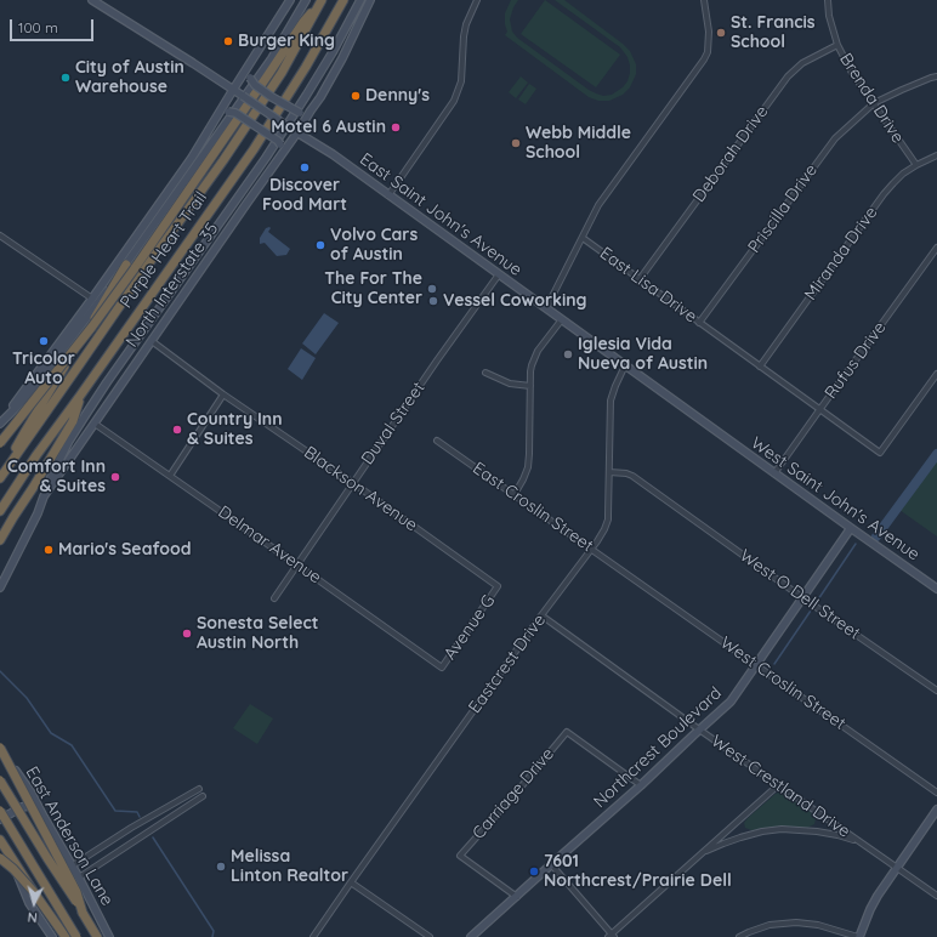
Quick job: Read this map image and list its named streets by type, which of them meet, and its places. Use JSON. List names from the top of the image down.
{
  "streets": {
    "highway": ["Purple Heart Trail"],
    "main road": [
      "East Saint John's Avenue",
      "North Interstate 35",
      "West Saint John's Avenue",
      "Northcrest Boulevard",
      "East Anderson Lane"
    ],
    "street": [
      "Brenda Drive",
      "Deborah Drive",
      "Priscilla Drive",
      "Miranda Drive",
      "East Lisa Drive",
      "Rufus Drive",
      "Duval Street",
      "Blackson Avenue",
      "East Croslin Street",
      "Delmar Avenue",
      "West O Dell Street",
      "Avenue G",
      "Eastcrest Drive",
      "West Croslin Street",
      "West Crestland Drive",
      "Carriage Drive"
    ]
  },
  "crossings": [
    ["Brenda Drive", "Deborah Drive"],
    ["Brenda Drive", "Priscilla Drive"],
    ["Brenda Drive", "Miranda Drive"],
    ["Deborah Drive", "East Lisa Drive"],
    ["Priscilla Drive", "East Lisa Drive"],
    ["East Saint John's Avenue", "North Interstate 35"],
    ["East Saint John's Avenue", "Duval Street"],
    ["East Saint John's Avenue", "West Saint John's Avenue"],
    ["East Saint John's Avenue", "Eastcrest Drive"],
    ["Miranda Drive", "East Lisa Drive"],
    ["North Interstate 35", "Blackson Avenue"],
    ["North Interstate 35", "Delmar Avenue"],
    ["East Lisa Drive", "Rufus Drive"],
    ["Rufus Drive", "West Saint John's Avenue"],
    ["Duval Street", "Blackson Avenue"],
    ["Duval Street", "Delmar Avenue"],
    ["Blackson Avenue", "Avenue G"],
    ["West Saint John's Avenue", "Northcrest Boulevard"],
    ["East Croslin Street", "Eastcrest Drive"],
    ["East Croslin Street", "West Croslin Street"],
    ["Delmar Avenue", "Avenue G"],
    ["West O Dell Street", "Eastcrest Drive"],
    ["West O Dell Street", "Northcrest Boulevard"],
    ["Eastcrest Drive", "West Crestland Drive"],
    ["West Croslin Street", "Northcrest Boulevard"],
    ["Northcrest Boulevard", "West Crestland Drive"],
    ["Northcrest Boulevard", "Carriage Drive"]
  ],
  "places": [
    "St. Francis School",
    "Burger King",
    "City of Austin Warehouse",
    "Denny's",
    "Motel 6 Austin",
    "Webb Middle School",
    "Discover Food Mart",
    "Volvo Cars of Austin",
    "The For The City Center",
    "Vessel Coworking",
    "Tricolor Auto",
    "Iglesia Vida Nueva of Austin",
    "Country Inn & Suites",
    "Comfort Inn & Suites",
    "Mario's Seafood",
    "Sonesta Select Austin North",
    "Melissa Linton Realtor",
    "7601 Northcrest/Prairie Dell"
  ],
  "scale_bar": "100 m",
  "north": "bottom"
}
